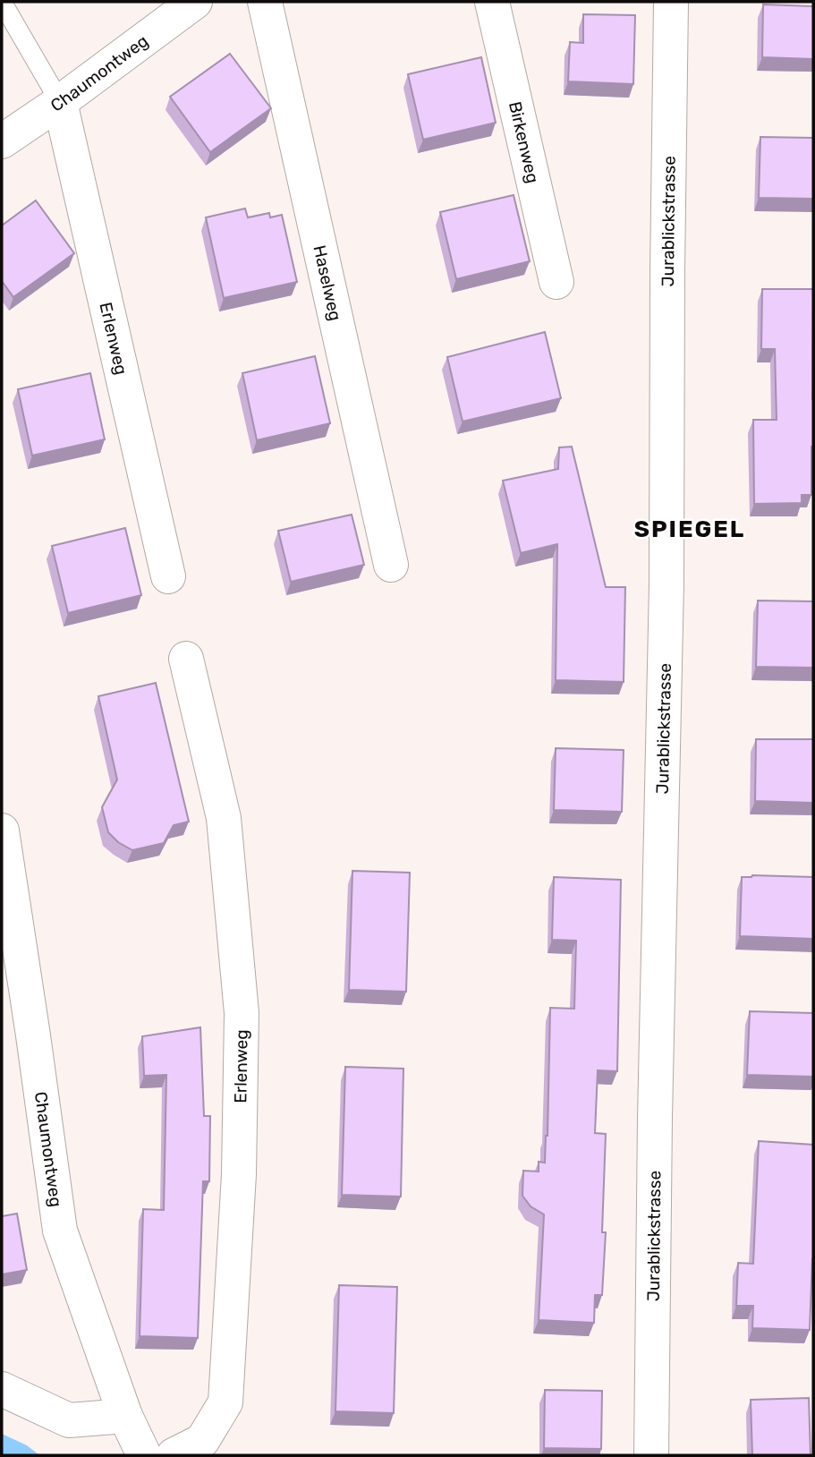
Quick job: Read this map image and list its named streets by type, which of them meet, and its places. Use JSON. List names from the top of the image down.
{
  "streets": {
    "street": [
      "Chaumontweg",
      "Birkenweg",
      "Jurablickstrasse",
      "Haselweg",
      "Erlenweg"
    ]
  },
  "crossings": [
    ["Chaumontweg", "Erlenweg"]
  ],
  "districts": ["SPIEGEL"]
}
